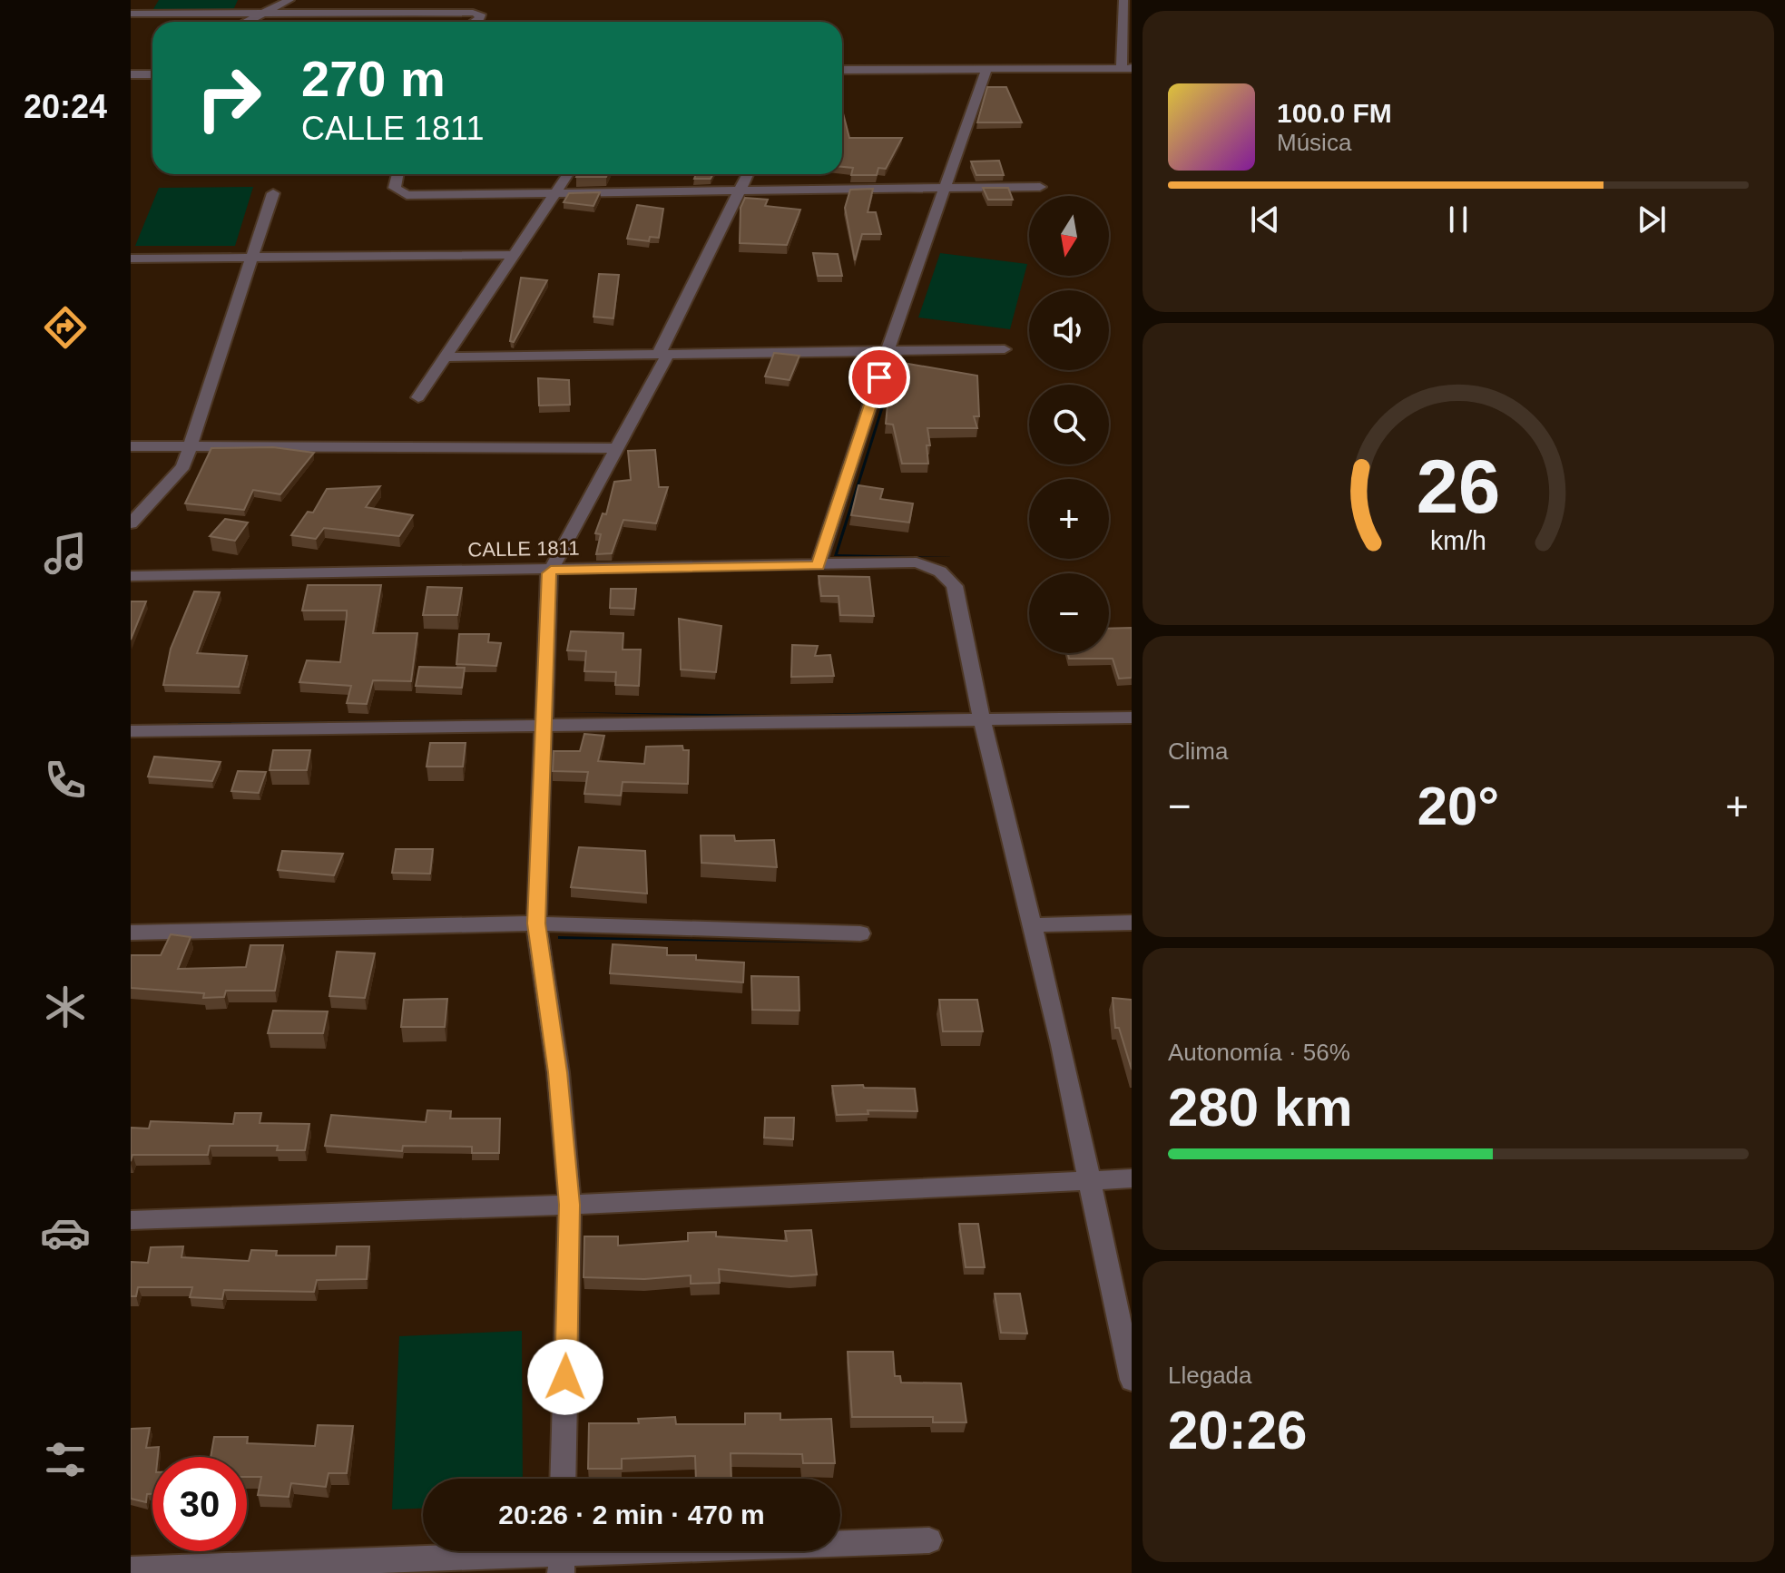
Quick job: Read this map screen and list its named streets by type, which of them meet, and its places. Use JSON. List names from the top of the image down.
{
  "streets": {
    "street": ["CALLE 1811"]
  },
  "north": "bottom",
  "page": {
    "tabs": "20:24",
    "turn": ["270 m", "CALLE 1811"],
    "song": ["100.0 FM", "Música"],
    "map_buttons": ["+", "−"],
    "tile": [
      "Clima",
      ["Autonomía · 56%", "280 km"],
      ["Llegada", "20:26"]
    ],
    "heat": ["−", "20°", "+"],
    "limit": "30",
    "trip": "20:26 · 2 min · 470 m",
    "gauge": ["26", "km/h"]
  }
}
